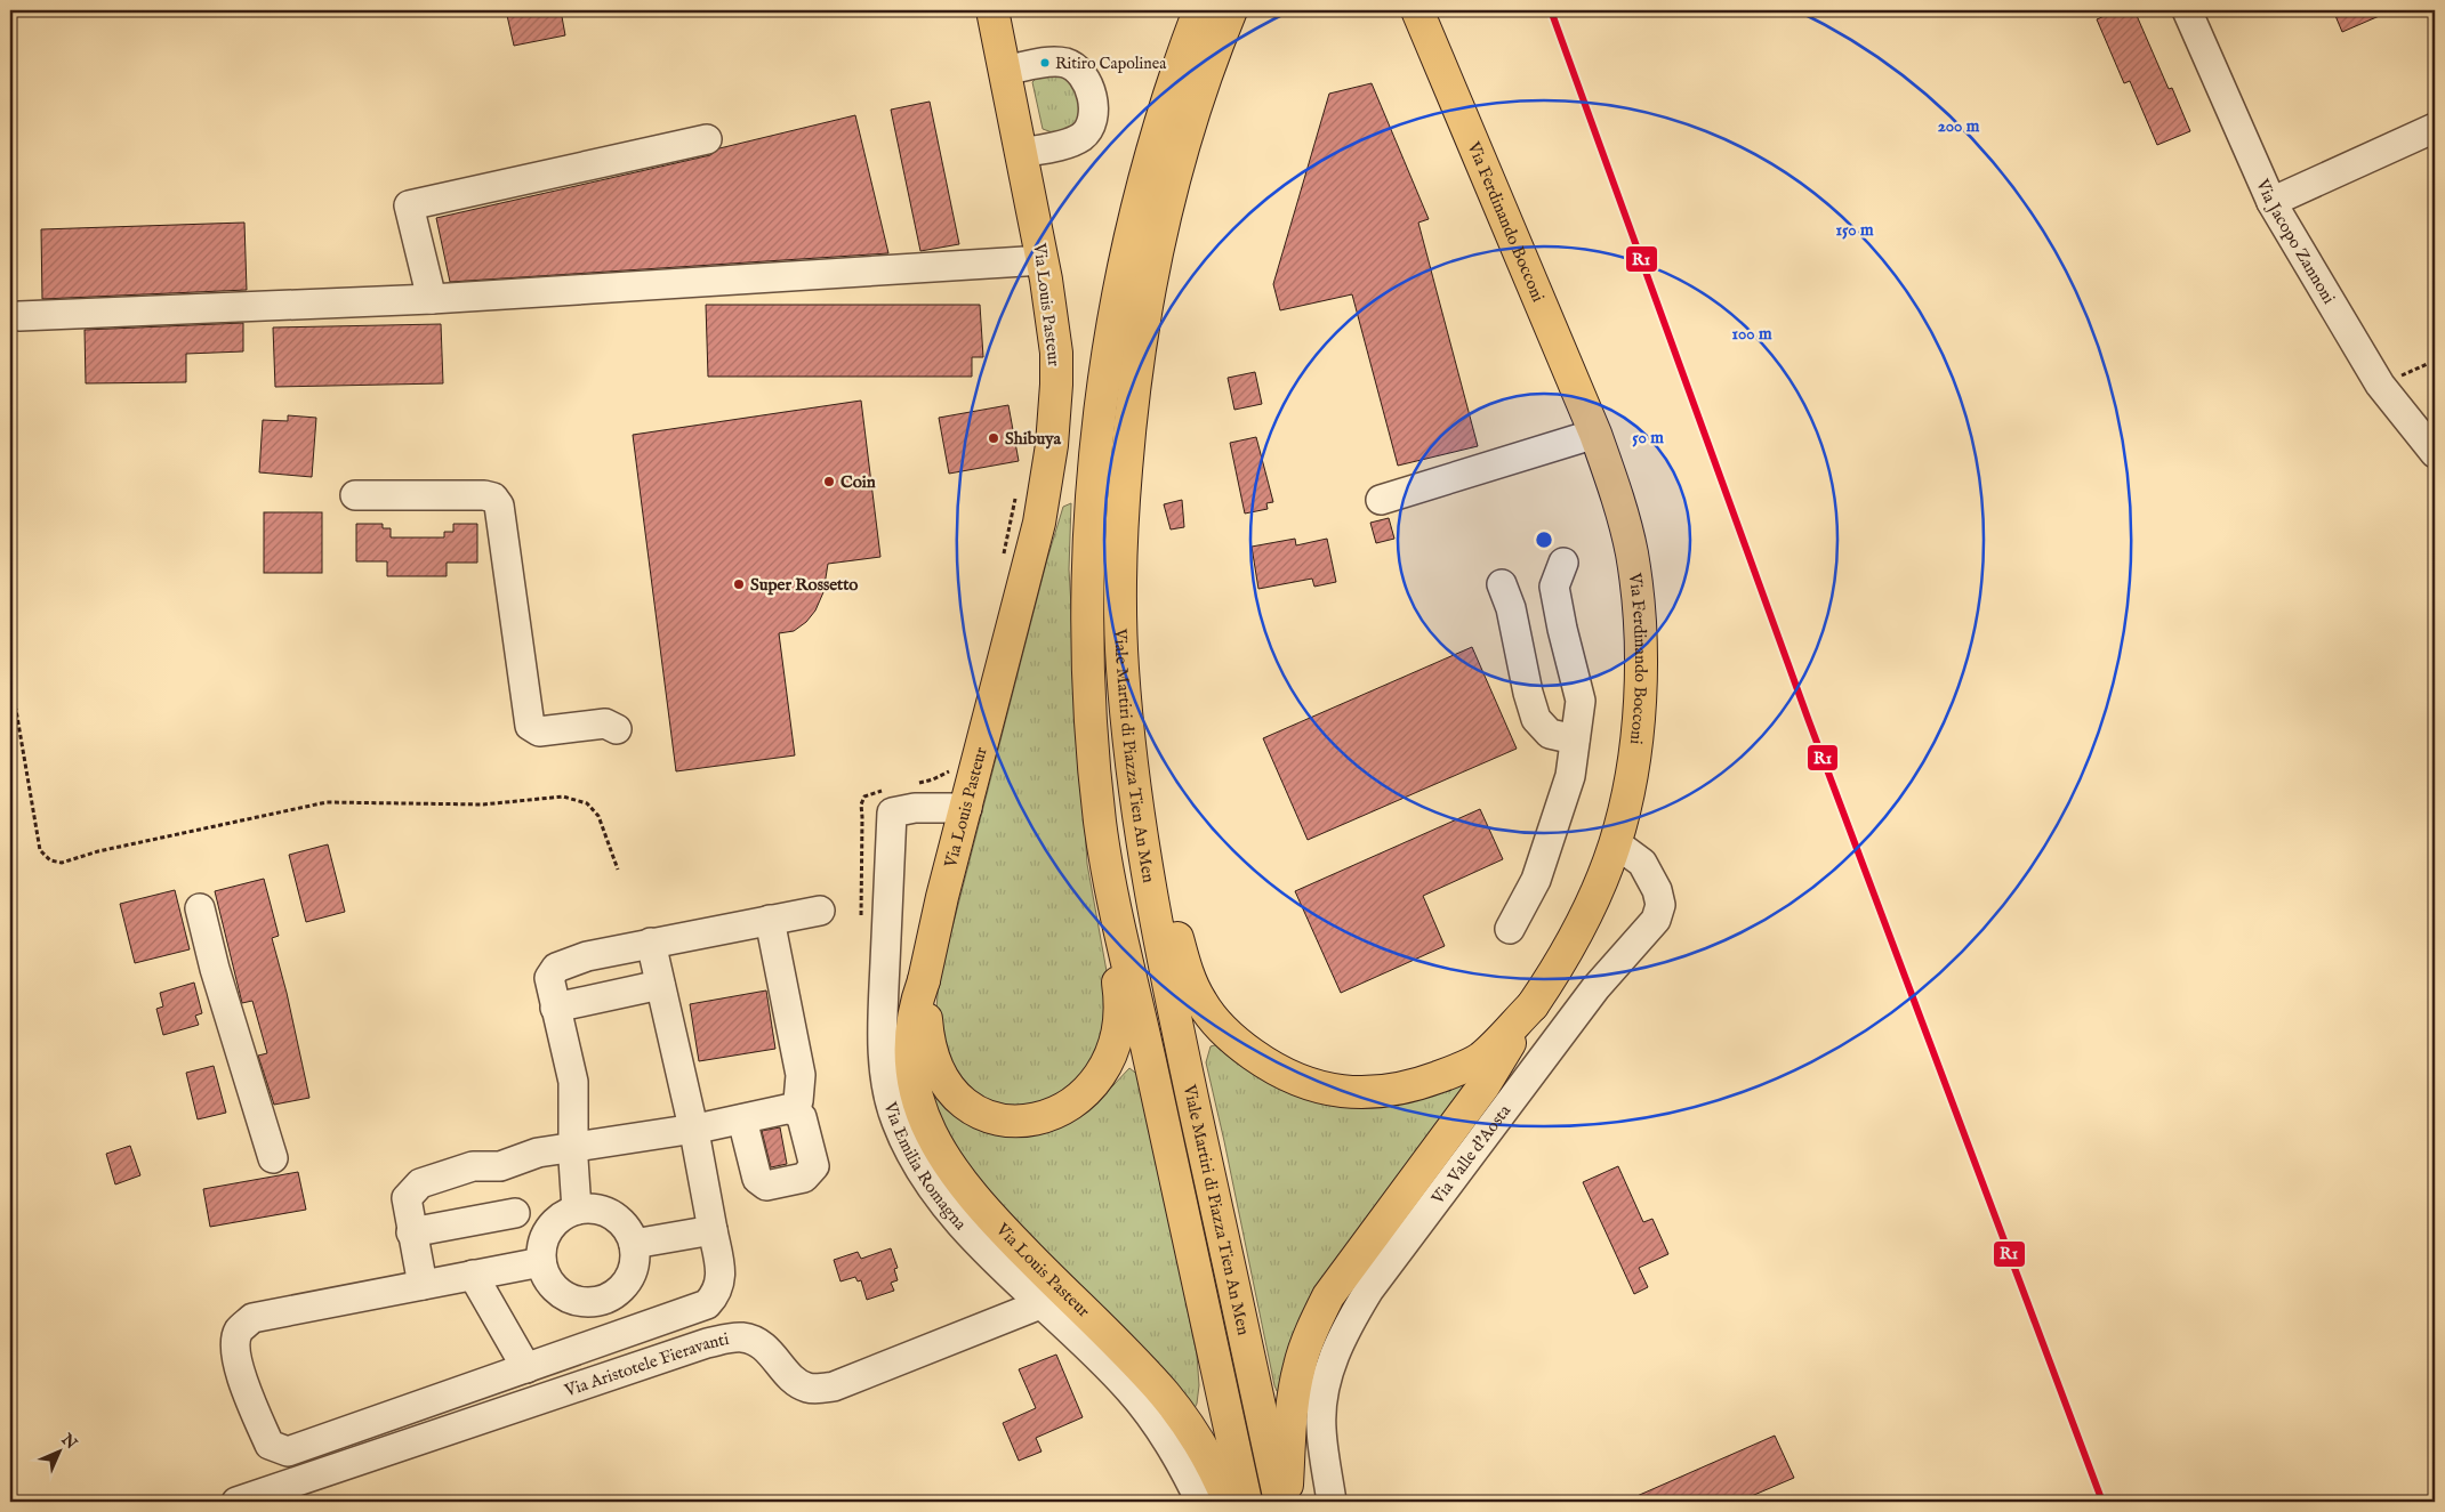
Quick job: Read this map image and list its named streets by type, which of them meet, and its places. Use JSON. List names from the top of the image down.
{
  "streets": {
    "main road": ["Via Ferdinando Bocconi", "Via Louis Pasteur", "Viale Martiri di Piazza Tien An Men"],
    "street": [
      "Via Jacopo Zannoni",
      "Via Valle d'Aosta",
      "Via Emilia Romagna",
      "Via Aristotele Fieravanti"
    ]
  },
  "crossings": [
    ["Via Ferdinando Bocconi", "Via Valle d'Aosta"],
    ["Via Louis Pasteur", "Via Emilia Romagna"],
    ["Via Emilia Romagna", "Via Aristotele Fieravanti"]
  ],
  "places": [
    "Ritiro Capolinea",
    "Shibuya",
    "Coin",
    "Super Rossetto"
  ],
  "lines": ["transit line R1"],
  "north": "top right",
  "rings": [
    "200 m",
    "150 m",
    "100 m",
    "50 m"
  ]
}
